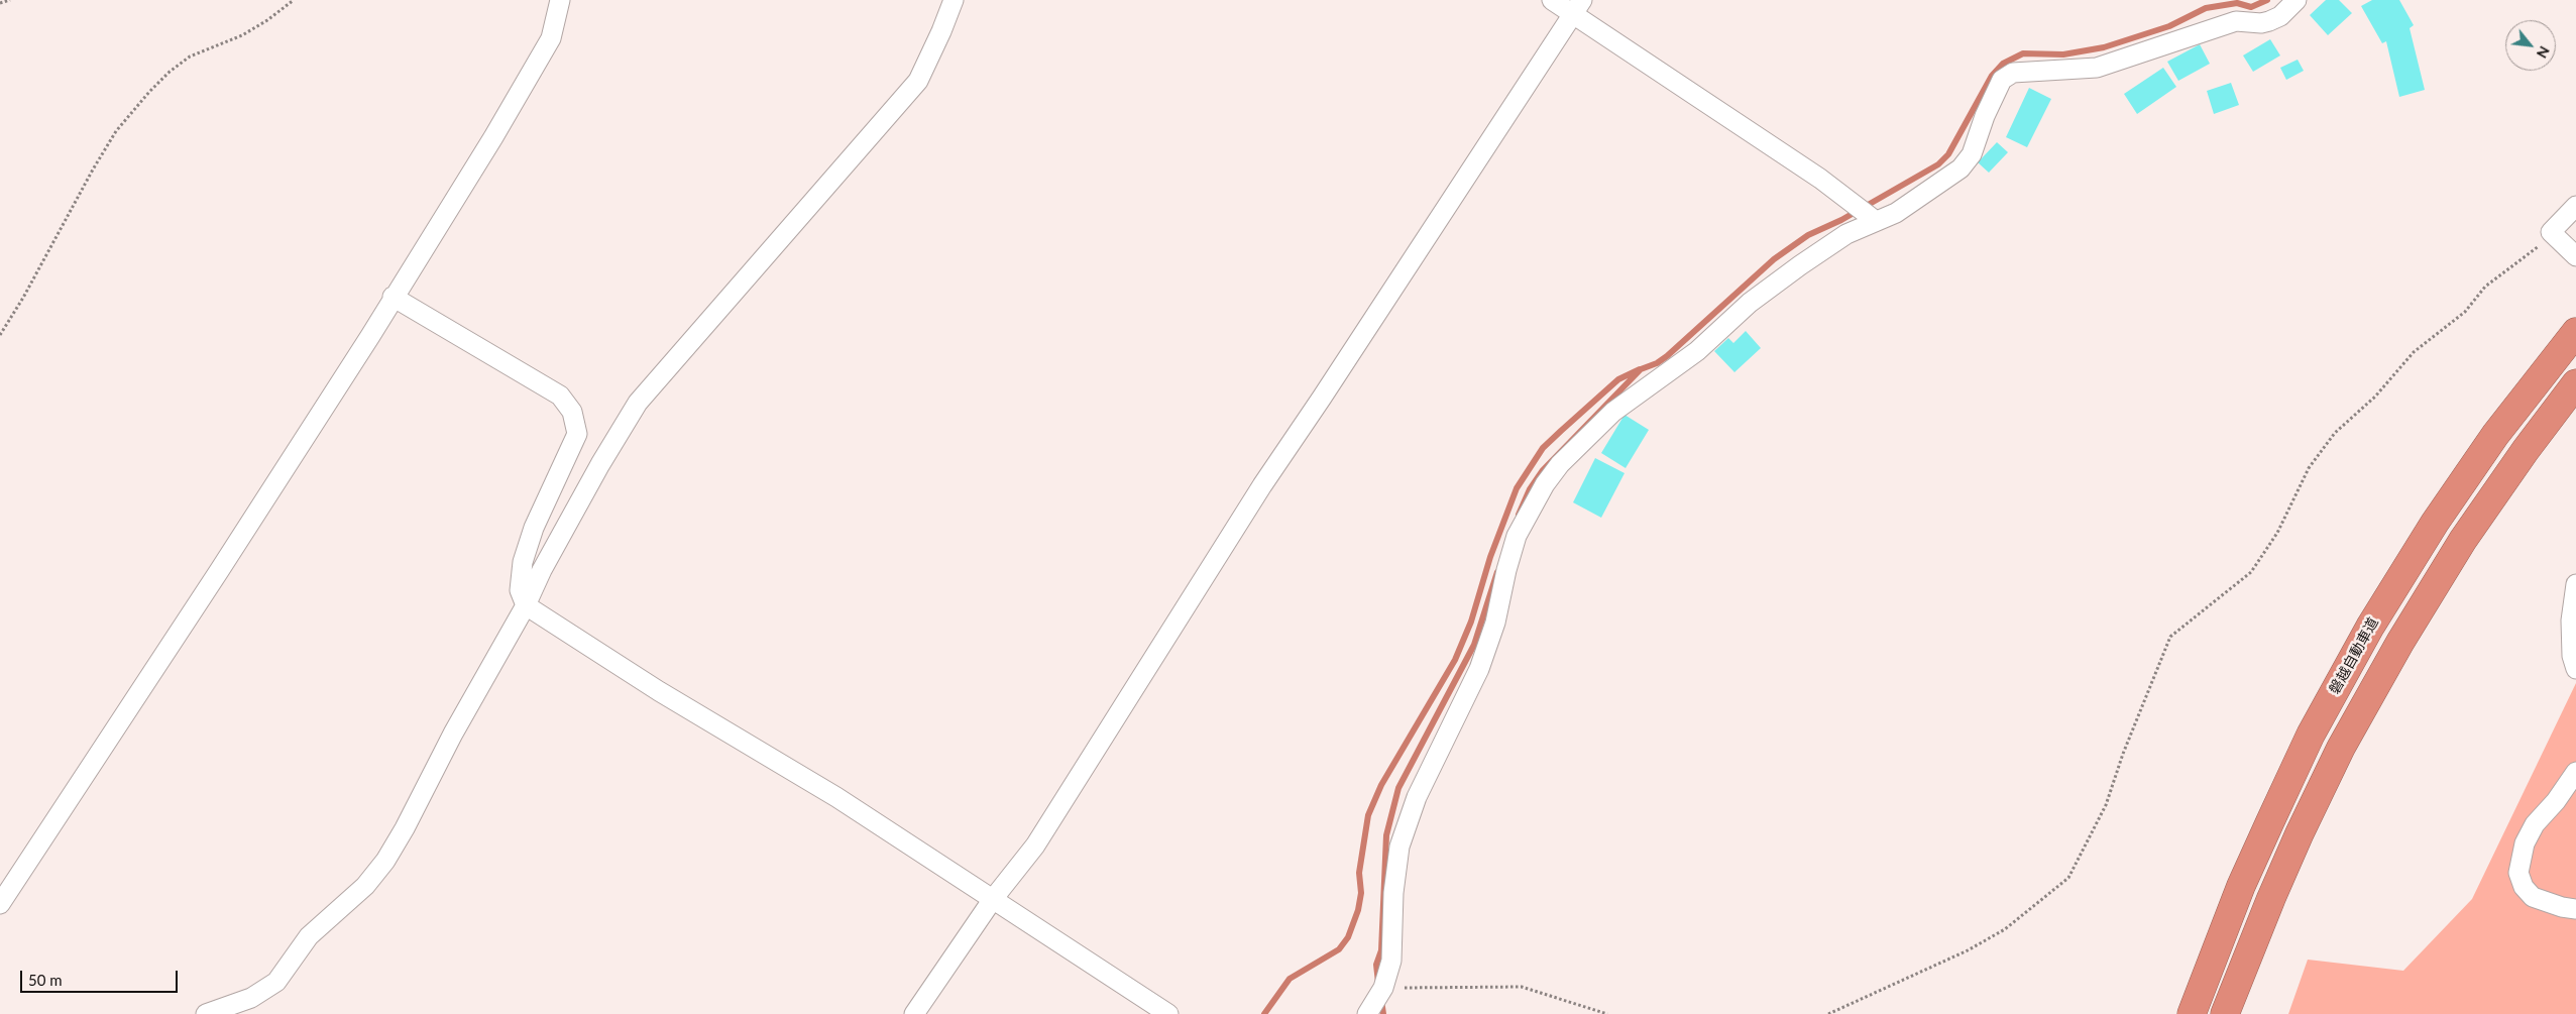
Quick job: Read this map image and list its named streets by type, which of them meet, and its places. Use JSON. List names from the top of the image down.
{
  "streets": {
    "highway": ["磐越自動車道"]
  },
  "scale_bar": "50 m",
  "north": "bottom right"
}
